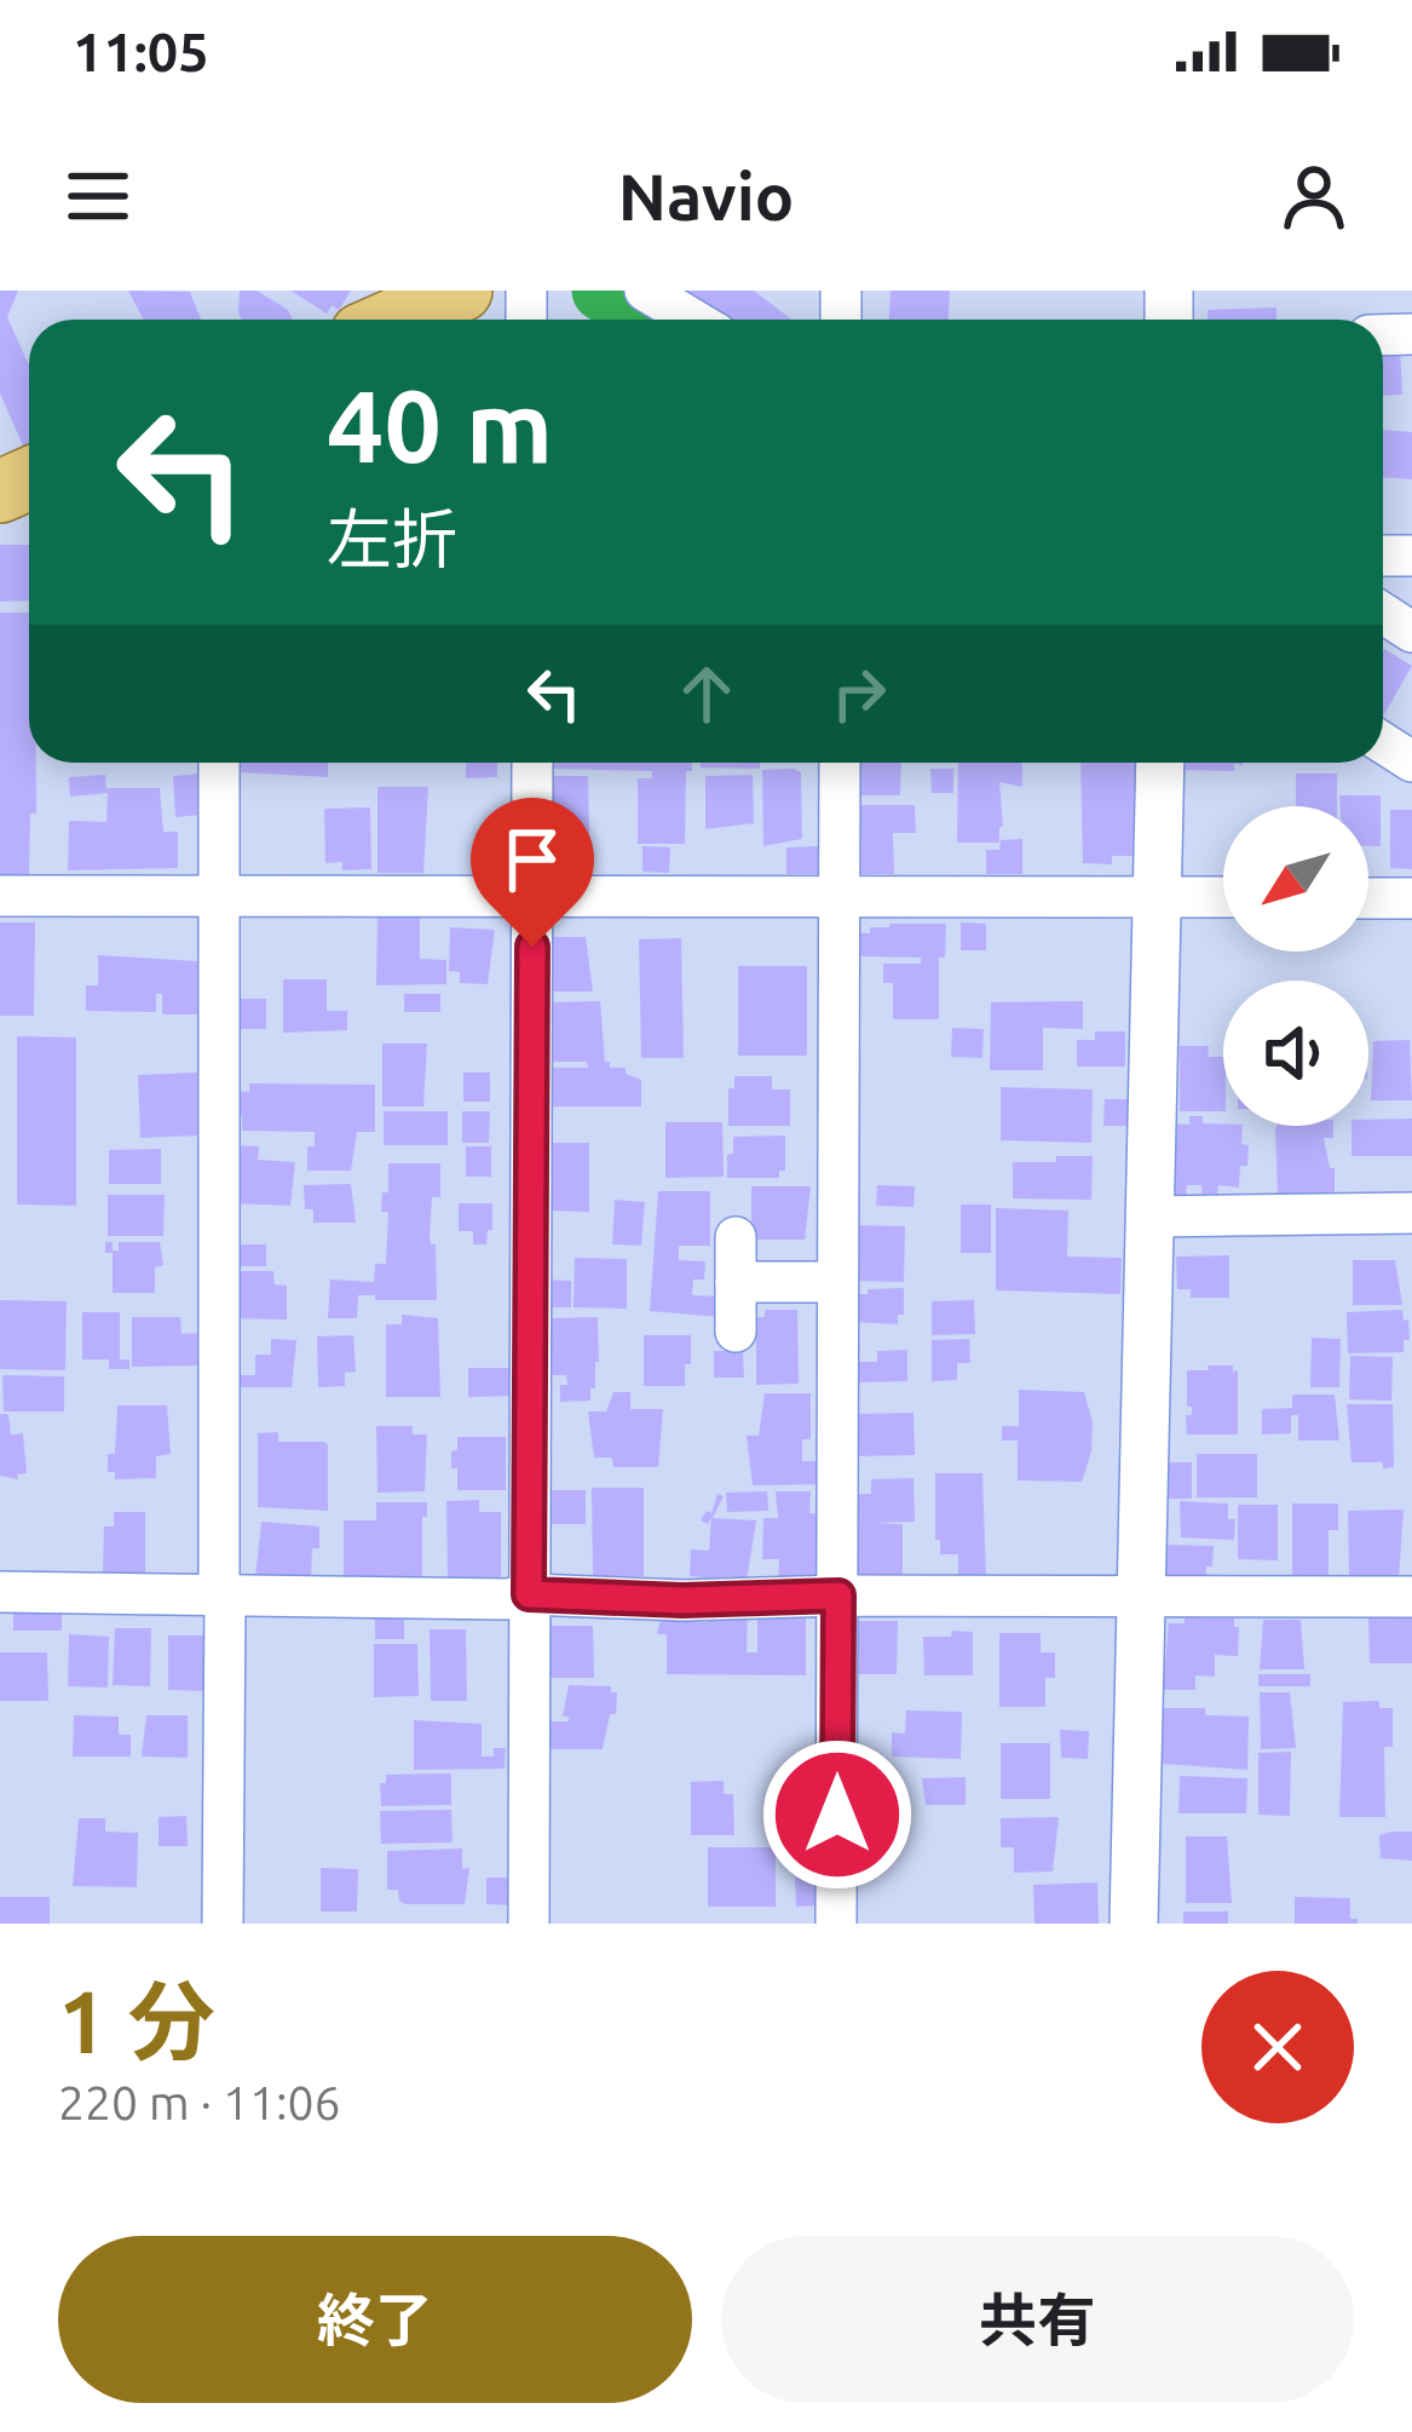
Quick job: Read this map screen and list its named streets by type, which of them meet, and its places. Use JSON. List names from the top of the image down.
{
  "north": "bottom left",
  "page": {
    "status": "11:05",
    "header": "Navio",
    "turn": ["40 m", "左折"],
    "heading": ["1 分", "220 m · 11:06"],
    "buttons": ["終了", "共有"]
  }
}
